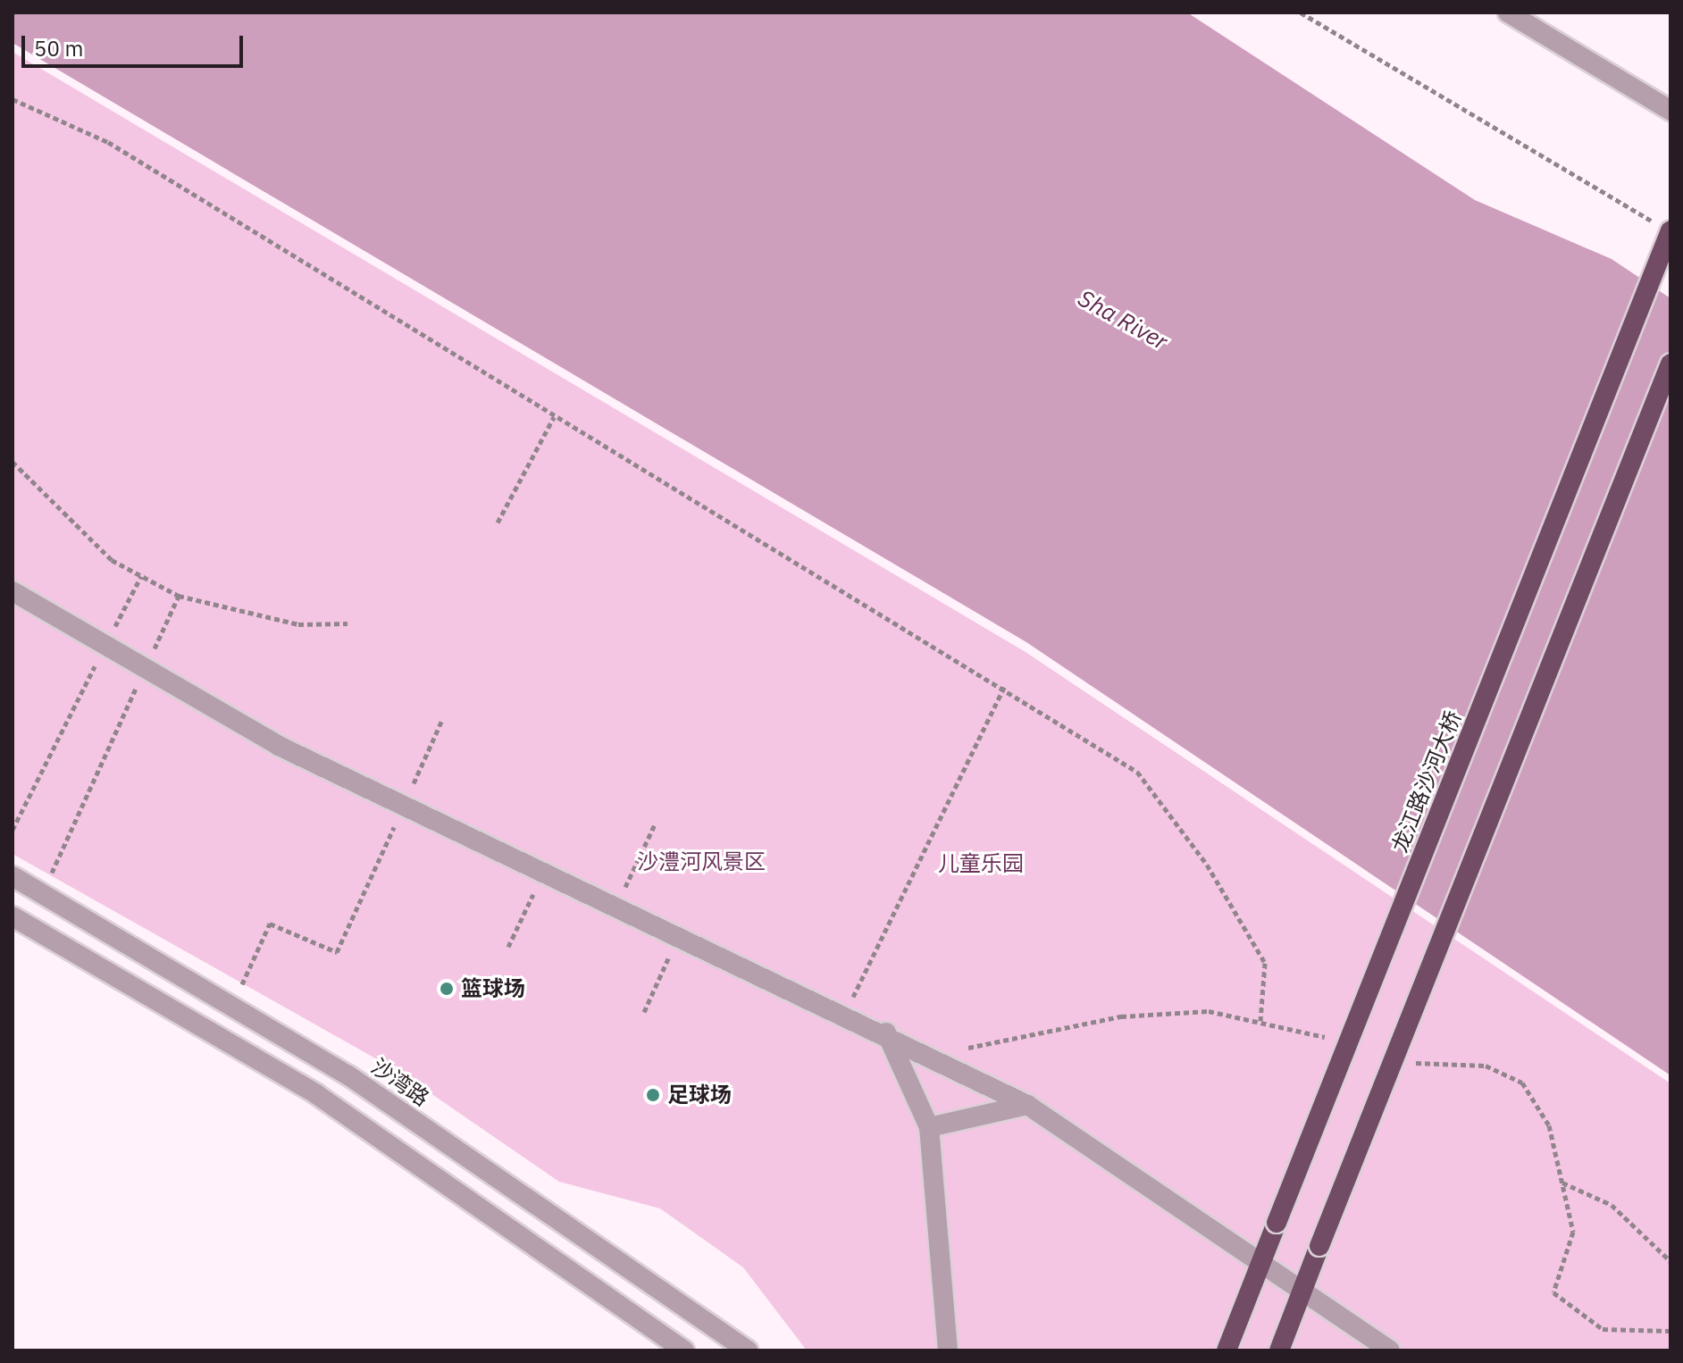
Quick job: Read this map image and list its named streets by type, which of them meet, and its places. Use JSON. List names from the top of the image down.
{
  "streets": {
    "highway": ["龙江路沙河大桥"],
    "street": ["沙湾路"]
  },
  "water": ["Sha River"],
  "parks": ["沙澧河风景区", "儿童乐园"],
  "places": ["篮球场", "足球场"],
  "scale_bar": "50 m"
}
